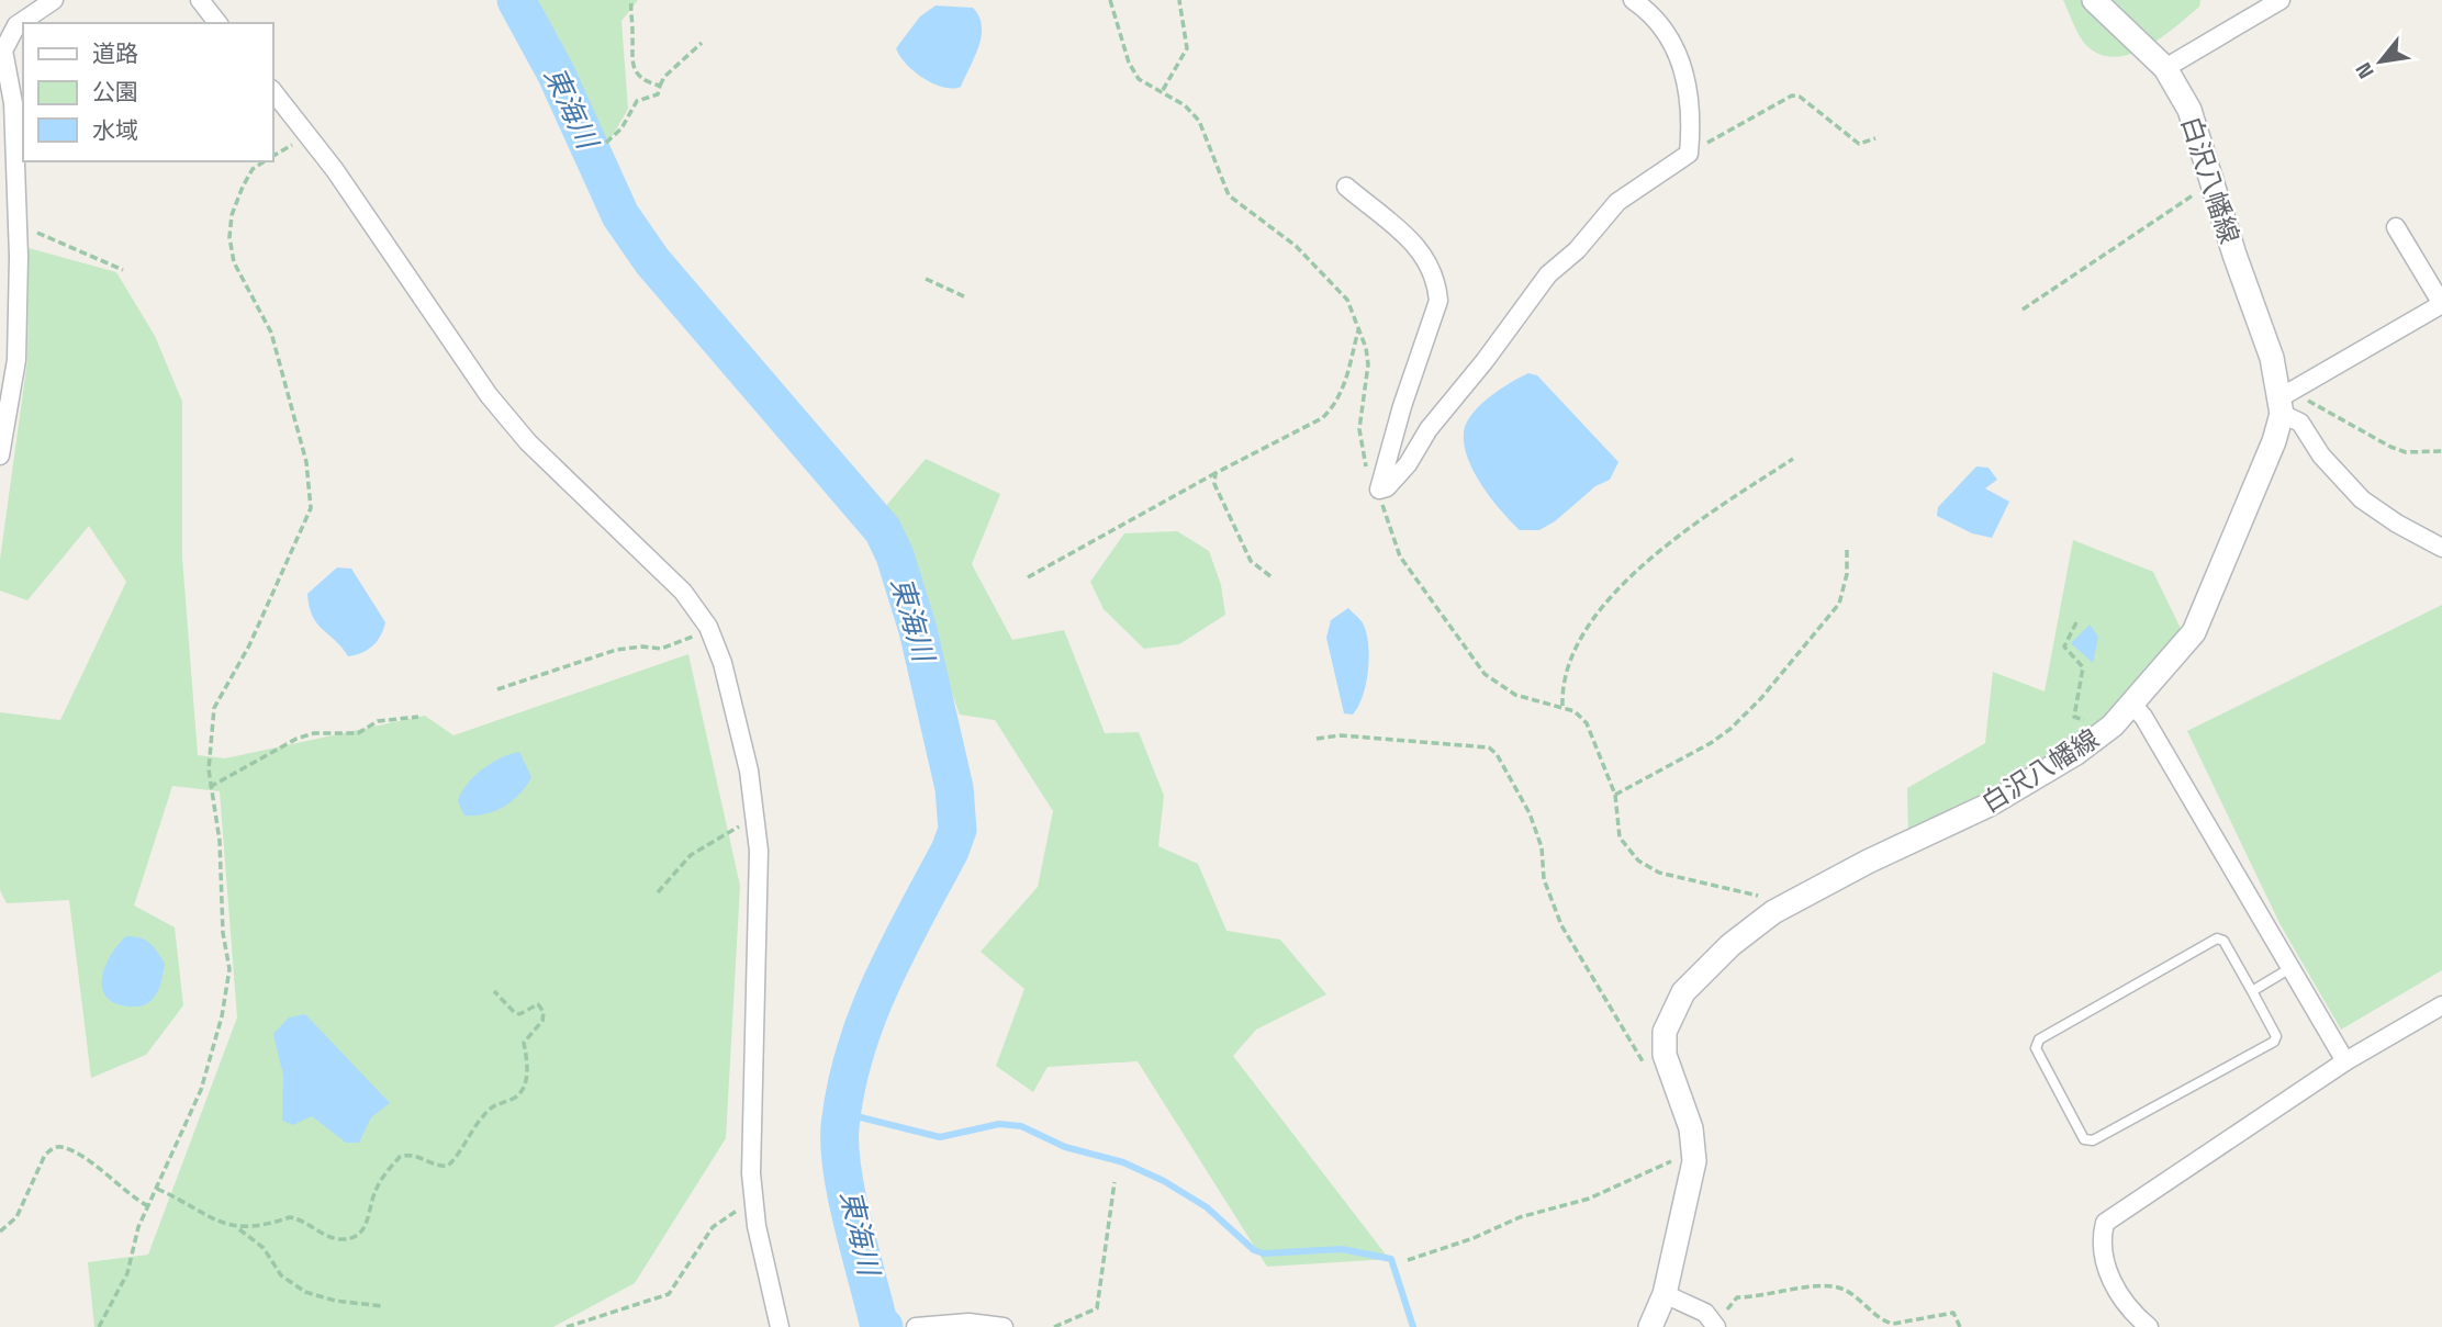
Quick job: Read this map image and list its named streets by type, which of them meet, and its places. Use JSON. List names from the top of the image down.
{
  "streets": {
    "main road": ["白沢八幡線"]
  },
  "water": ["東海川"],
  "legend": ["道路", "公園", "水域"],
  "north": "bottom left"
}
